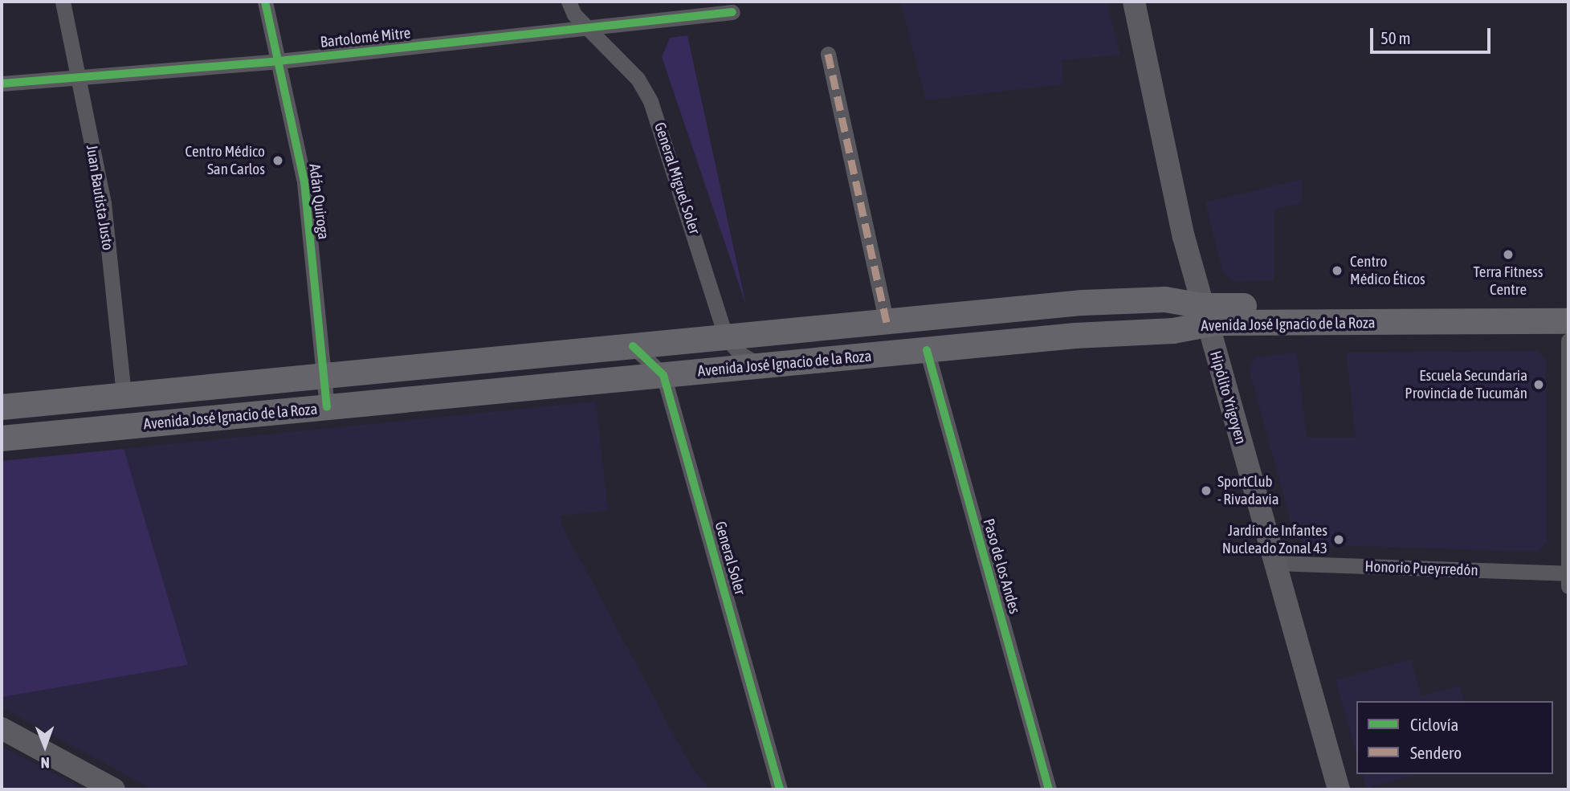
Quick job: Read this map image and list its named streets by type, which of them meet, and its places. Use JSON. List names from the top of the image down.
{
  "streets": {
    "main road": ["Avenida José Ignacio de la Roza", "Hipólito Yrigoyen"],
    "street": [
      "Bartolomé Mitre",
      "General Miguel Soler",
      "Juan Bautista Justo",
      "Adán Quiroga",
      "General Soler",
      "Paso de los Andes",
      "Honorio Pueyrredón"
    ]
  },
  "crossings": [
    ["Bartolomé Mitre", "General Miguel Soler"],
    ["Bartolomé Mitre", "Juan Bautista Justo"],
    ["Bartolomé Mitre", "Adán Quiroga"],
    ["General Miguel Soler", "Avenida José Ignacio de la Roza"],
    ["Juan Bautista Justo", "Avenida José Ignacio de la Roza"],
    ["Adán Quiroga", "Avenida José Ignacio de la Roza"],
    ["Avenida José Ignacio de la Roza", "Hipólito Yrigoyen"],
    ["Avenida José Ignacio de la Roza", "General Soler"],
    ["Avenida José Ignacio de la Roza", "Paso de los Andes"],
    ["Hipólito Yrigoyen", "Honorio Pueyrredón"]
  ],
  "places": [
    "Centro Médico San Carlos",
    "Terra Fitness Centre",
    "Centro Médico Éticos",
    "Escuela Secundaria Provincia de Tucumán",
    "SportClub - Rivadavia",
    "Jardín de Infantes Nucleado Zonal 43"
  ],
  "legend": ["Ciclovía", "Sendero"],
  "scale_bar": "50 m",
  "north": "bottom"
}
